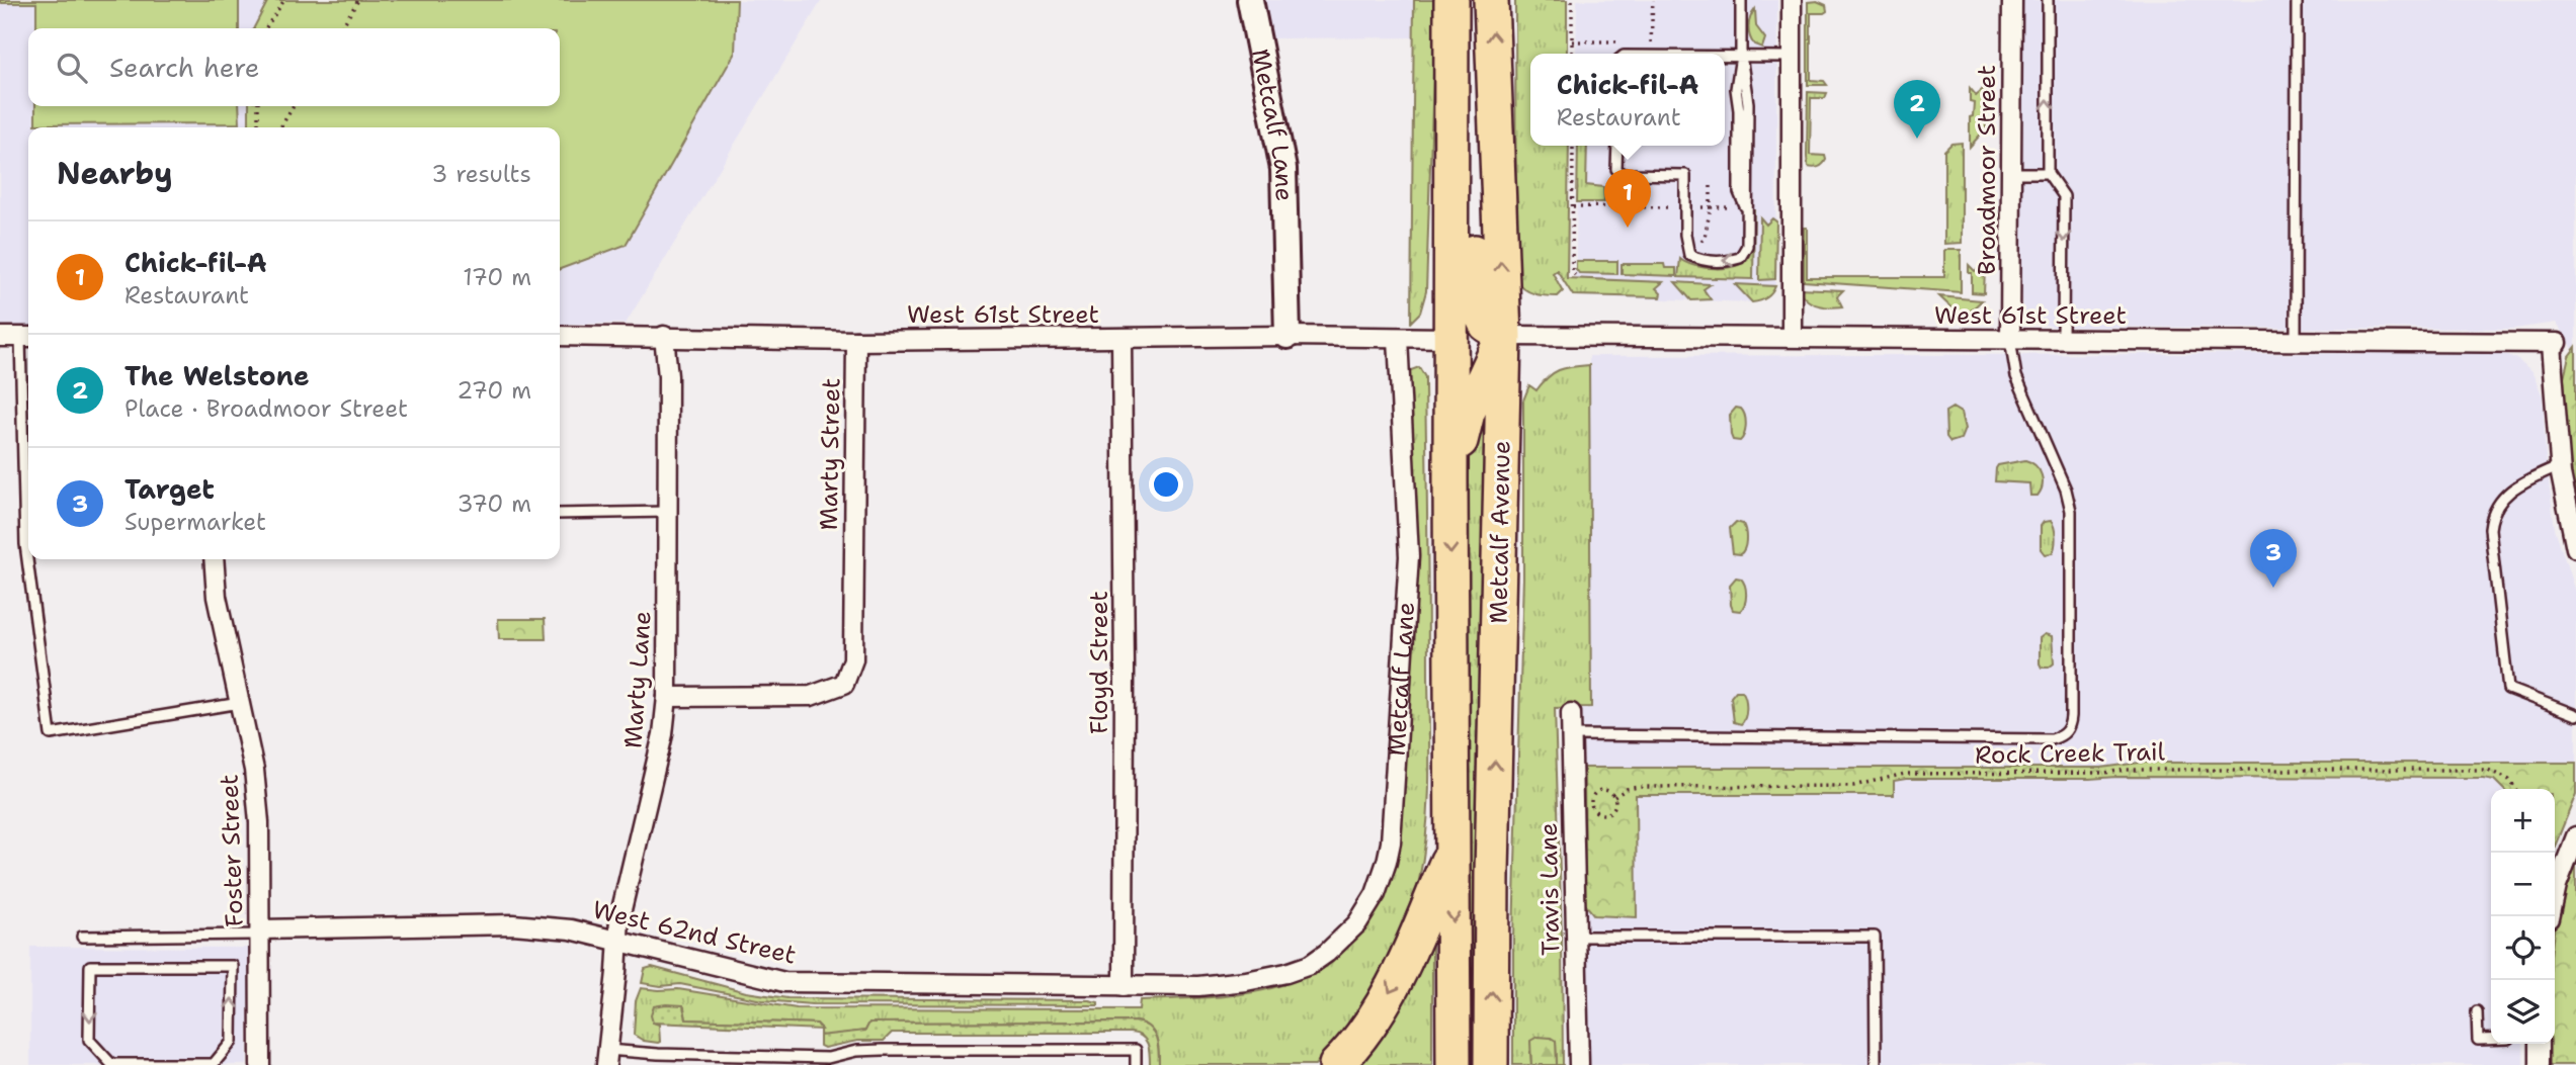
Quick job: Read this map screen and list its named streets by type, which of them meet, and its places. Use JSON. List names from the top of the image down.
{
  "streets": {
    "highway": ["Metcalf Avenue"],
    "street": [
      "Metcalf Lane",
      "Broadmoor Street",
      "West 61st Street",
      "Marty Street",
      "Floyd Street",
      "Marty Lane",
      "Foster Street",
      "Travis Lane",
      "West 62nd Street"
    ],
    "path": ["Rock Creek Trail"]
  },
  "crossings": [
    ["Metcalf Lane", "West 61st Street"],
    ["Metcalf Lane", "West 62nd Street"],
    ["Broadmoor Street", "West 61st Street"],
    ["West 61st Street", "Marty Street"],
    ["West 61st Street", "Metcalf Avenue"],
    ["West 61st Street", "Floyd Street"],
    ["West 61st Street", "Marty Lane"],
    ["Marty Street", "Marty Lane"],
    ["Floyd Street", "West 62nd Street"],
    ["Marty Lane", "West 62nd Street"],
    ["Foster Street", "West 62nd Street"]
  ],
  "page": {
    "search": "Search here",
    "popup": ["Chick-fil-A", "Restaurant"],
    "pins": ["2", "1", "3"],
    "heading": ["Nearby", "3 results"],
    "list": [
      {
        "mark": "1",
        "name": "Chick-fil-A",
        "note": "Restaurant",
        "value": "170 m"
      },
      {
        "mark": "2",
        "name": "The Welstone",
        "note": "Place · Broadmoor Street",
        "value": "270 m"
      },
      {
        "mark": "3",
        "name": "Target",
        "note": "Supermarket",
        "value": "370 m"
      }
    ],
    "map_buttons": ["+", "−"]
  }
}
